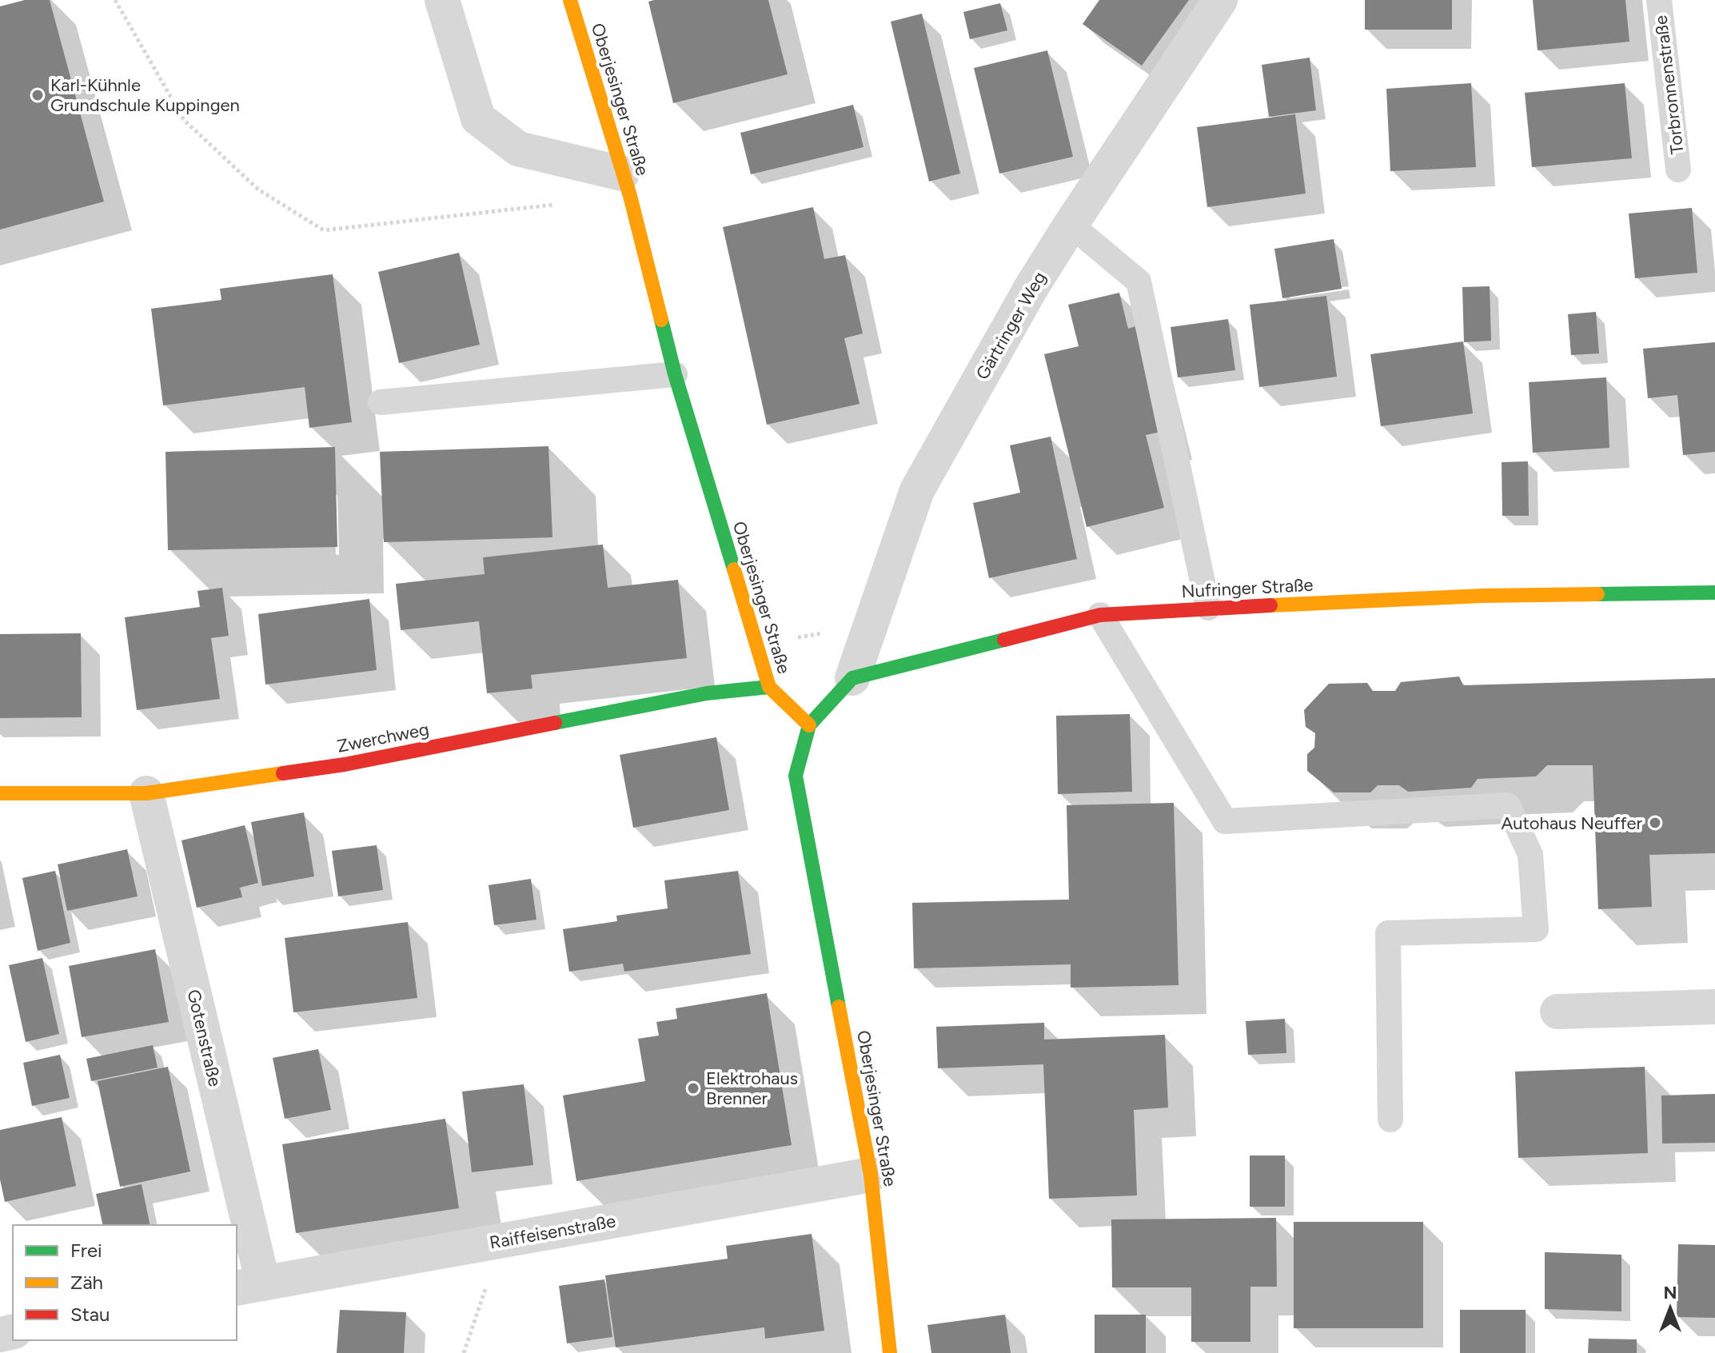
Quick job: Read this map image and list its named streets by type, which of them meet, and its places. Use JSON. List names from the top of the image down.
{
  "streets": {
    "street": [
      "Oberjesinger Straße",
      "Gärtringer Weg",
      "Nufringer Straße",
      "Zwerchweg",
      "Gotenstraße",
      "Raiffeisenstraße"
    ],
    "lane": ["Torbronnenstraße"]
  },
  "crossings": [
    ["Oberjesinger Straße", "Zwerchweg"],
    ["Oberjesinger Straße", "Raiffeisenstraße"],
    ["Gärtringer Weg", "Nufringer Straße"],
    ["Zwerchweg", "Gotenstraße"],
    ["Gotenstraße", "Raiffeisenstraße"]
  ],
  "places": ["Karl-Kühnle Grundschule Kuppingen", "Autohaus Neuffer", "Elektrohaus Brenner"],
  "legend": ["Frei", "Zäh", "Stau"],
  "north": "top"
}
